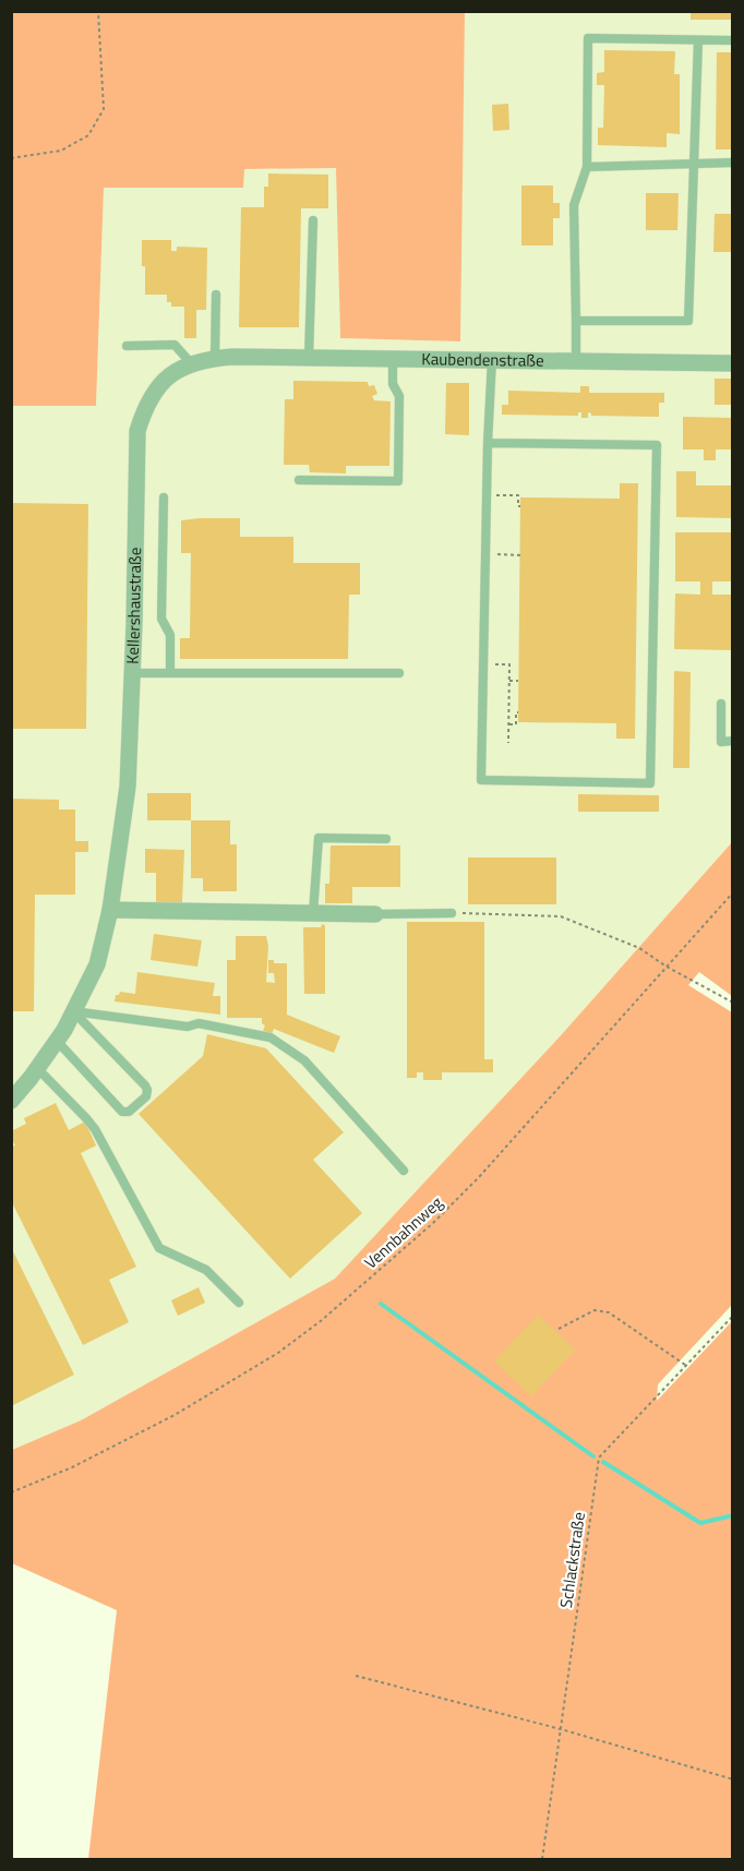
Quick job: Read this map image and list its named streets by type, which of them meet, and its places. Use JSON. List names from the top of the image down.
{
  "streets": {
    "street": ["Kaubendenstraße", "Kellershaustraße"],
    "path": ["Vennbahnweg", "Schlackstraße"]
  },
  "crossings": [
    ["Kaubendenstraße", "Kellershaustraße"]
  ]
}
